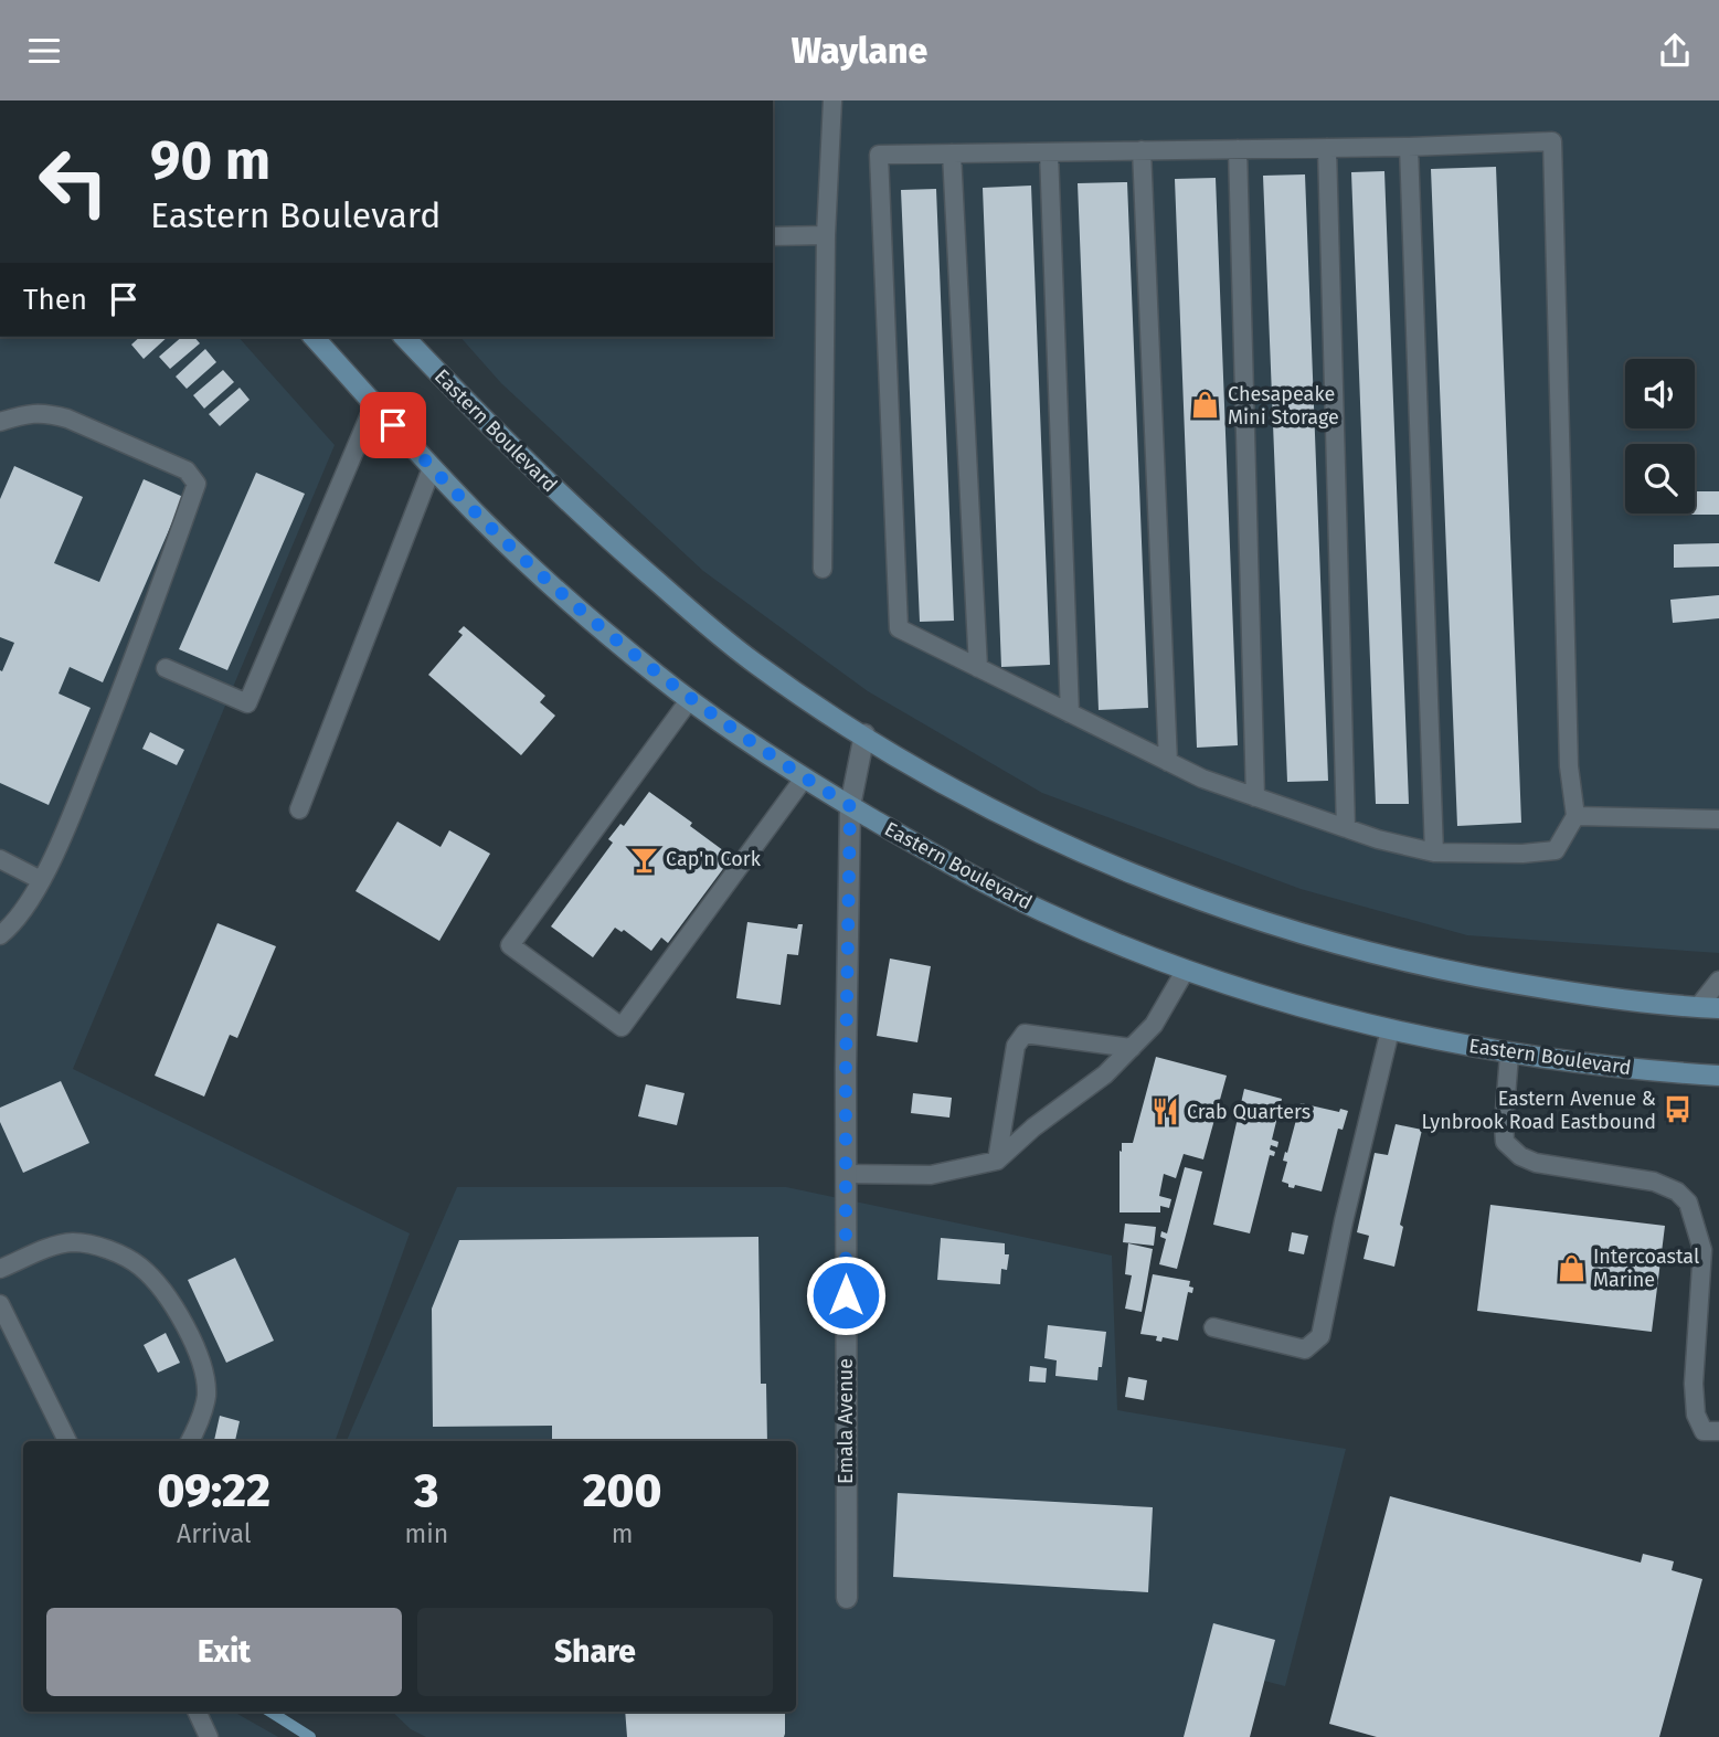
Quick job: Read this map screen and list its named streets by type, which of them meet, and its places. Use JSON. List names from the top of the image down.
{
  "streets": {
    "main road": ["Eastern Boulevard"],
    "street": ["Emala Avenue"]
  },
  "crossings": [
    ["Eastern Boulevard", "Emala Avenue"]
  ],
  "places": {
    "shop": ["Chesapeake Mini Storage", "Intercoastal Marine"],
    "bar": ["Cap'n Cork"],
    "bus stop": ["Eastern Avenue & Lynbrook Road Eastbound"],
    "restaurant": ["Crab Quarters"]
  },
  "page": {
    "header": "Waylane",
    "turn": ["90 m", "Eastern Boulevard"],
    "then": "Then",
    "eta": [
      "09:22",
      "Arrival",
      "3",
      "min",
      "200",
      "m"
    ],
    "buttons": ["Exit", "Share"]
  }
}
